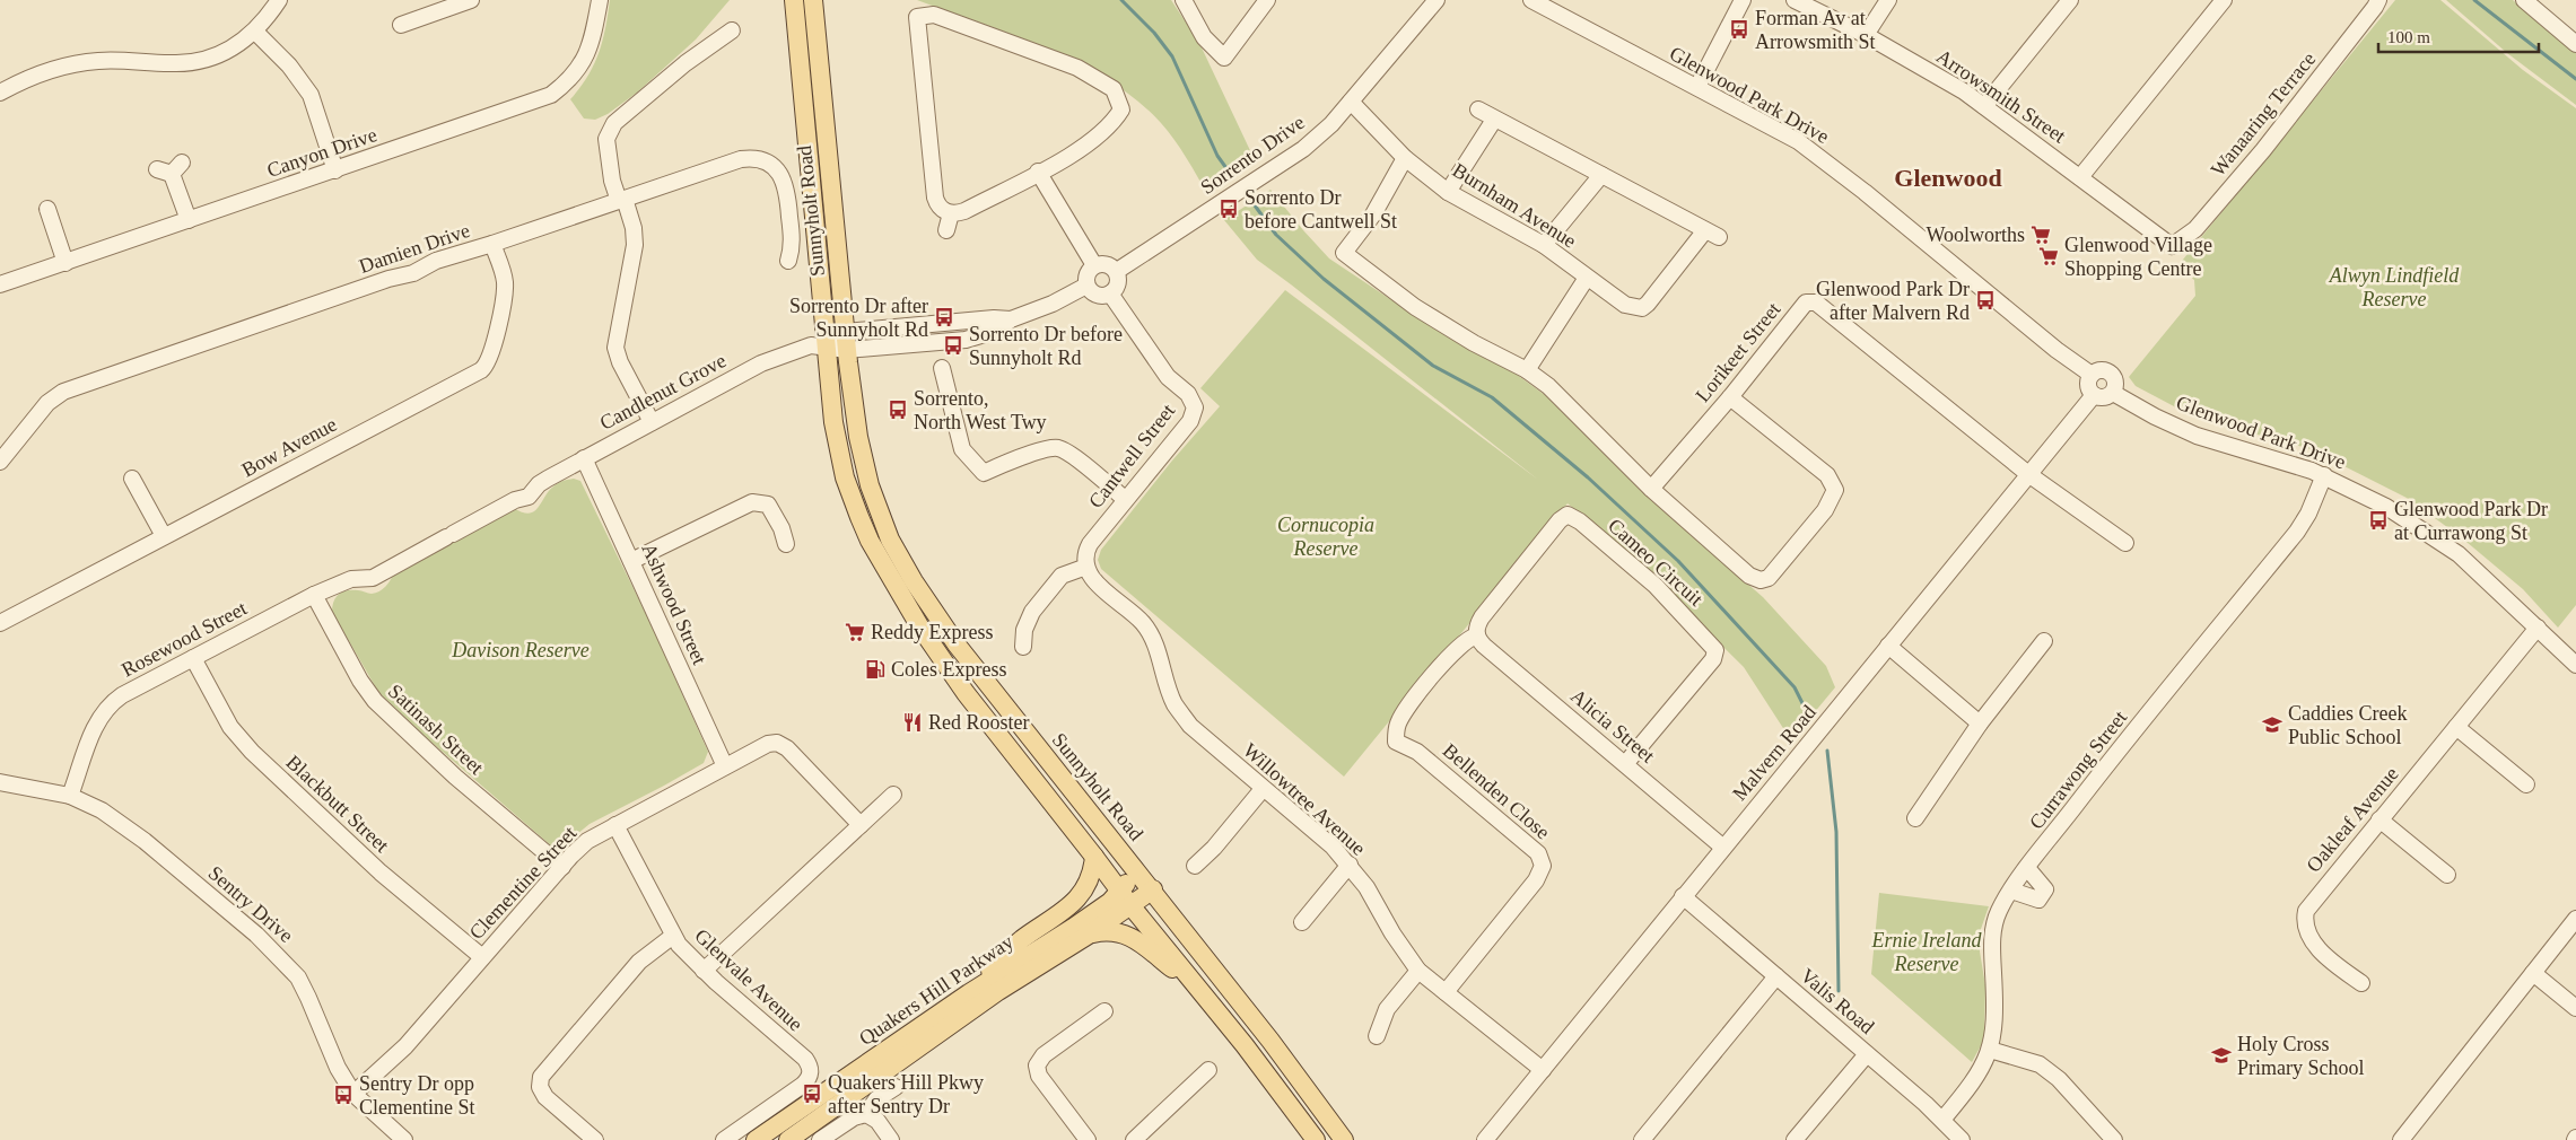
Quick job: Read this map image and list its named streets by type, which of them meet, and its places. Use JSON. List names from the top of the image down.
{
  "streets": {
    "main road": ["Sunnyholt Road", "Quakers Hill Parkway"],
    "street": [
      "Glenwood Park Drive",
      "Arrowsmith Street",
      "Wanaaring Terrace",
      "Canyon Drive",
      "Sorrento Drive",
      "Burnham Avenue",
      "Damien Drive",
      "Lorikeet Street",
      "Candlenut Grove",
      "Bow Avenue",
      "Cantwell Street",
      "Cameo Circuit",
      "Ashwood Street",
      "Rosewood Street",
      "Alicia Street",
      "Satinash Street",
      "Malvern Road",
      "Currawong Street",
      "Bellenden Close",
      "Willowtree Avenue",
      "Blackbutt Street",
      "Oakleaf Avenue",
      "Clementine Street",
      "Sentry Drive",
      "Glenvale Avenue",
      "Valis Road"
    ]
  },
  "crossings": [
    ["Glenwood Park Drive", "Malvern Road"],
    ["Glenwood Park Drive", "Currawong Street"],
    ["Glenwood Park Drive", "Oakleaf Avenue"],
    ["Arrowsmith Street", "Wanaaring Terrace"],
    ["Sorrento Drive", "Burnham Avenue"],
    ["Sorrento Drive", "Cantwell Street"],
    ["Sunnyholt Road", "Candlenut Grove"],
    ["Sunnyholt Road", "Quakers Hill Parkway"],
    ["Damien Drive", "Bow Avenue"],
    ["Lorikeet Street", "Malvern Road"],
    ["Candlenut Grove", "Ashwood Street"],
    ["Candlenut Grove", "Rosewood Street"],
    ["Cantwell Street", "Willowtree Avenue"],
    ["Cameo Circuit", "Alicia Street"],
    ["Cameo Circuit", "Bellenden Close"],
    ["Ashwood Street", "Clementine Street"],
    ["Rosewood Street", "Satinash Street"],
    ["Rosewood Street", "Blackbutt Street"],
    ["Rosewood Street", "Sentry Drive"],
    ["Alicia Street", "Malvern Road"],
    ["Alicia Street", "Bellenden Close"],
    ["Satinash Street", "Clementine Street"],
    ["Malvern Road", "Willowtree Avenue"],
    ["Malvern Road", "Valis Road"],
    ["Currawong Street", "Valis Road"],
    ["Bellenden Close", "Willowtree Avenue"],
    ["Blackbutt Street", "Clementine Street"],
    ["Clementine Street", "Sentry Drive"],
    ["Clementine Street", "Glenvale Avenue"]
  ],
  "districts": ["Glenwood"],
  "parks": [
    "Alwyn Lindfield Reserve",
    "Cornucopia Reserve",
    "Davison Reserve",
    "Ernie Ireland Reserve"
  ],
  "places": {
    "bus stop": [
      "Forman Av at Arrowsmith St",
      "Sorrento Dr before Cantwell St",
      "Glenwood Park Dr after Malvern Rd",
      "Sorrento Dr after Sunnyholt Rd",
      "Sorrento Dr before Sunnyholt Rd",
      "Sorrento, North West Twy",
      "Glenwood Park Dr at Currawong St",
      "Quakers Hill Pkwy after Sentry Dr",
      "Sentry Dr opp Clementine St"
    ],
    "supermarket": ["Woolworths", "Glenwood Village Shopping Centre", "Reddy Express"],
    "fuel station": ["Coles Express"],
    "restaurant": ["Red Rooster"],
    "school or university": ["Caddies Creek Public School", "Holy Cross Primary School"]
  },
  "scale_bar": "100 m"
}
